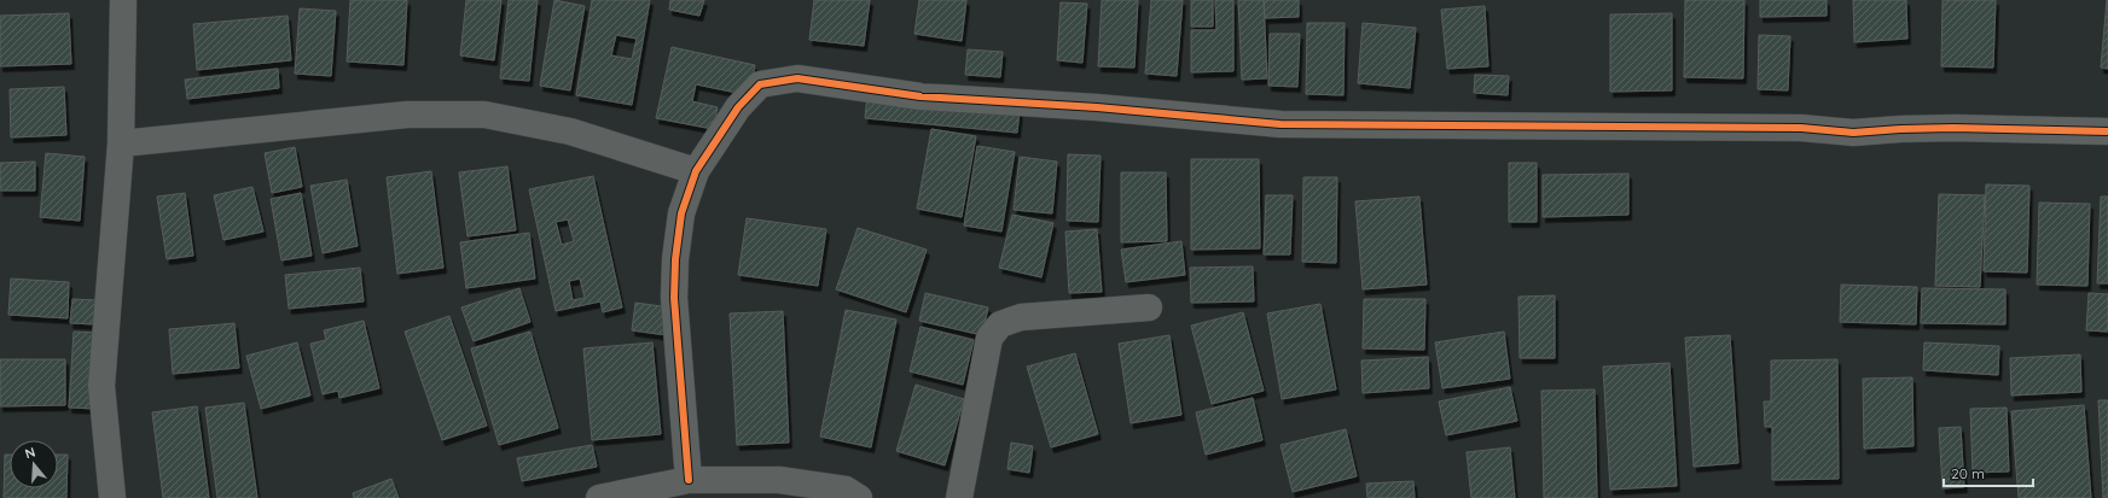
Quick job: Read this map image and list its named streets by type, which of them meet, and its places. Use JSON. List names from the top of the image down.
{
  "scale_bar": "20 m",
  "north": "top"
}
